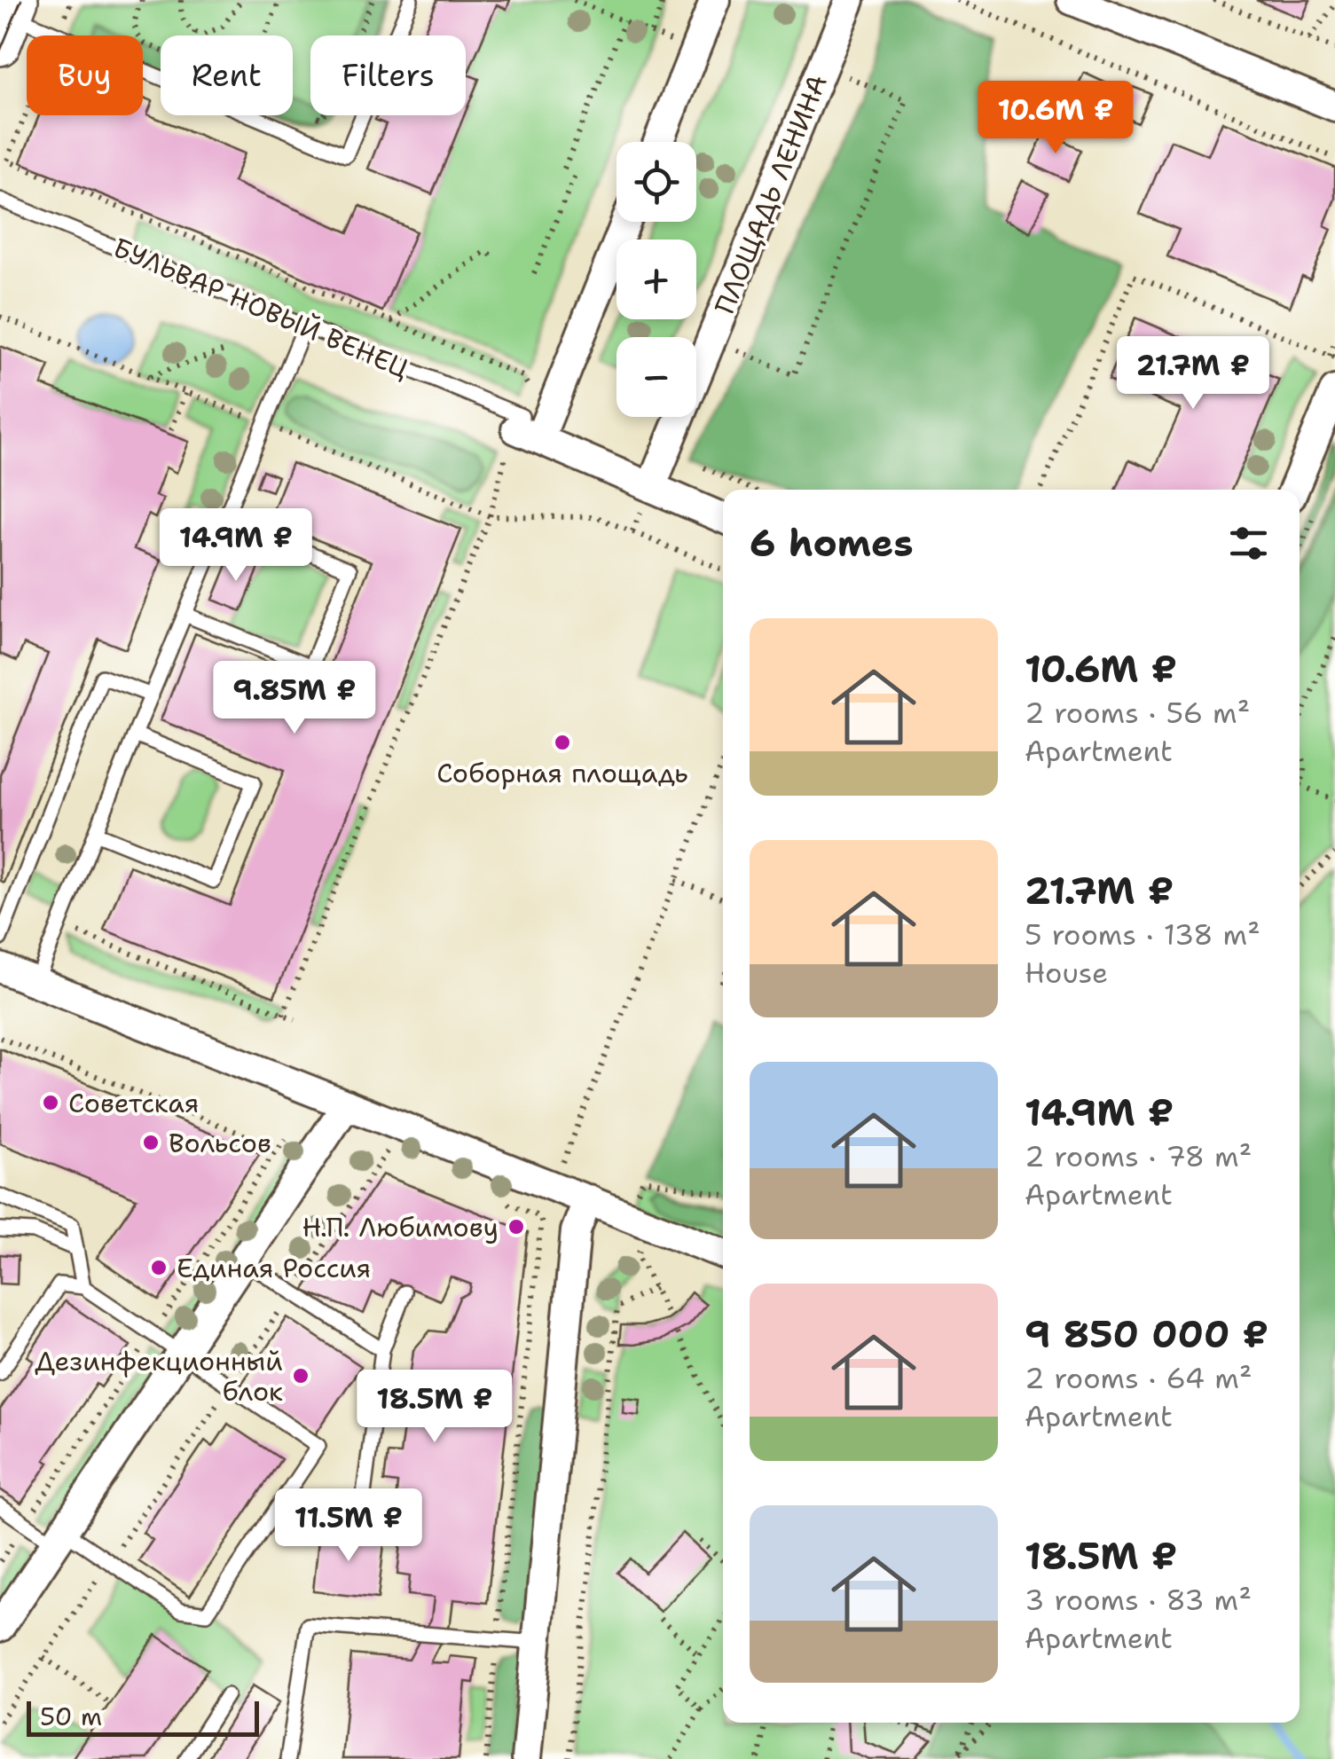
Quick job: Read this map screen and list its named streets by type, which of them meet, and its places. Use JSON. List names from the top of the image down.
{
  "streets": {
    "street": ["ПЛОЩАДЬ ЛЕНИНА", "БУЛЬВАР НОВЫЙ ВЕНЕЦ"]
  },
  "crossings": [
    ["ПЛОЩАДЬ ЛЕНИНА", "БУЛЬВАР НОВЫЙ ВЕНЕЦ"]
  ],
  "places": [
    "Соборная площадь",
    "Советская",
    "Вольсов",
    "Н.П. Любимову",
    "Единая Россия",
    "Дезинфекционный блок"
  ],
  "scale_bar": "50 m",
  "page": {
    "chip": ["Buy", "Rent", "Filters"],
    "price": [
      "10.6M ₽",
      "21.7M ₽",
      "14.9M ₽",
      "9.85M ₽",
      "18.5M ₽",
      "11.5M ₽"
    ],
    "map_buttons": ["+", "−"],
    "heading": "6 homes",
    "list": [
      {
        "name": "10.6M ₽",
        "note": "2 rooms · 56 m² · Apartment"
      },
      {
        "name": "21.7M ₽",
        "note": "5 rooms · 138 m² · House"
      },
      {
        "name": "14.9M ₽",
        "note": "2 rooms · 78 m² · Apartment"
      },
      {
        "name": "9 850 000 ₽",
        "note": "2 rooms · 64 m² · Apartment"
      },
      {
        "name": "18.5M ₽",
        "note": "3 rooms · 83 m² · Apartment"
      }
    ],
    "scale": "50 m"
  }
}
